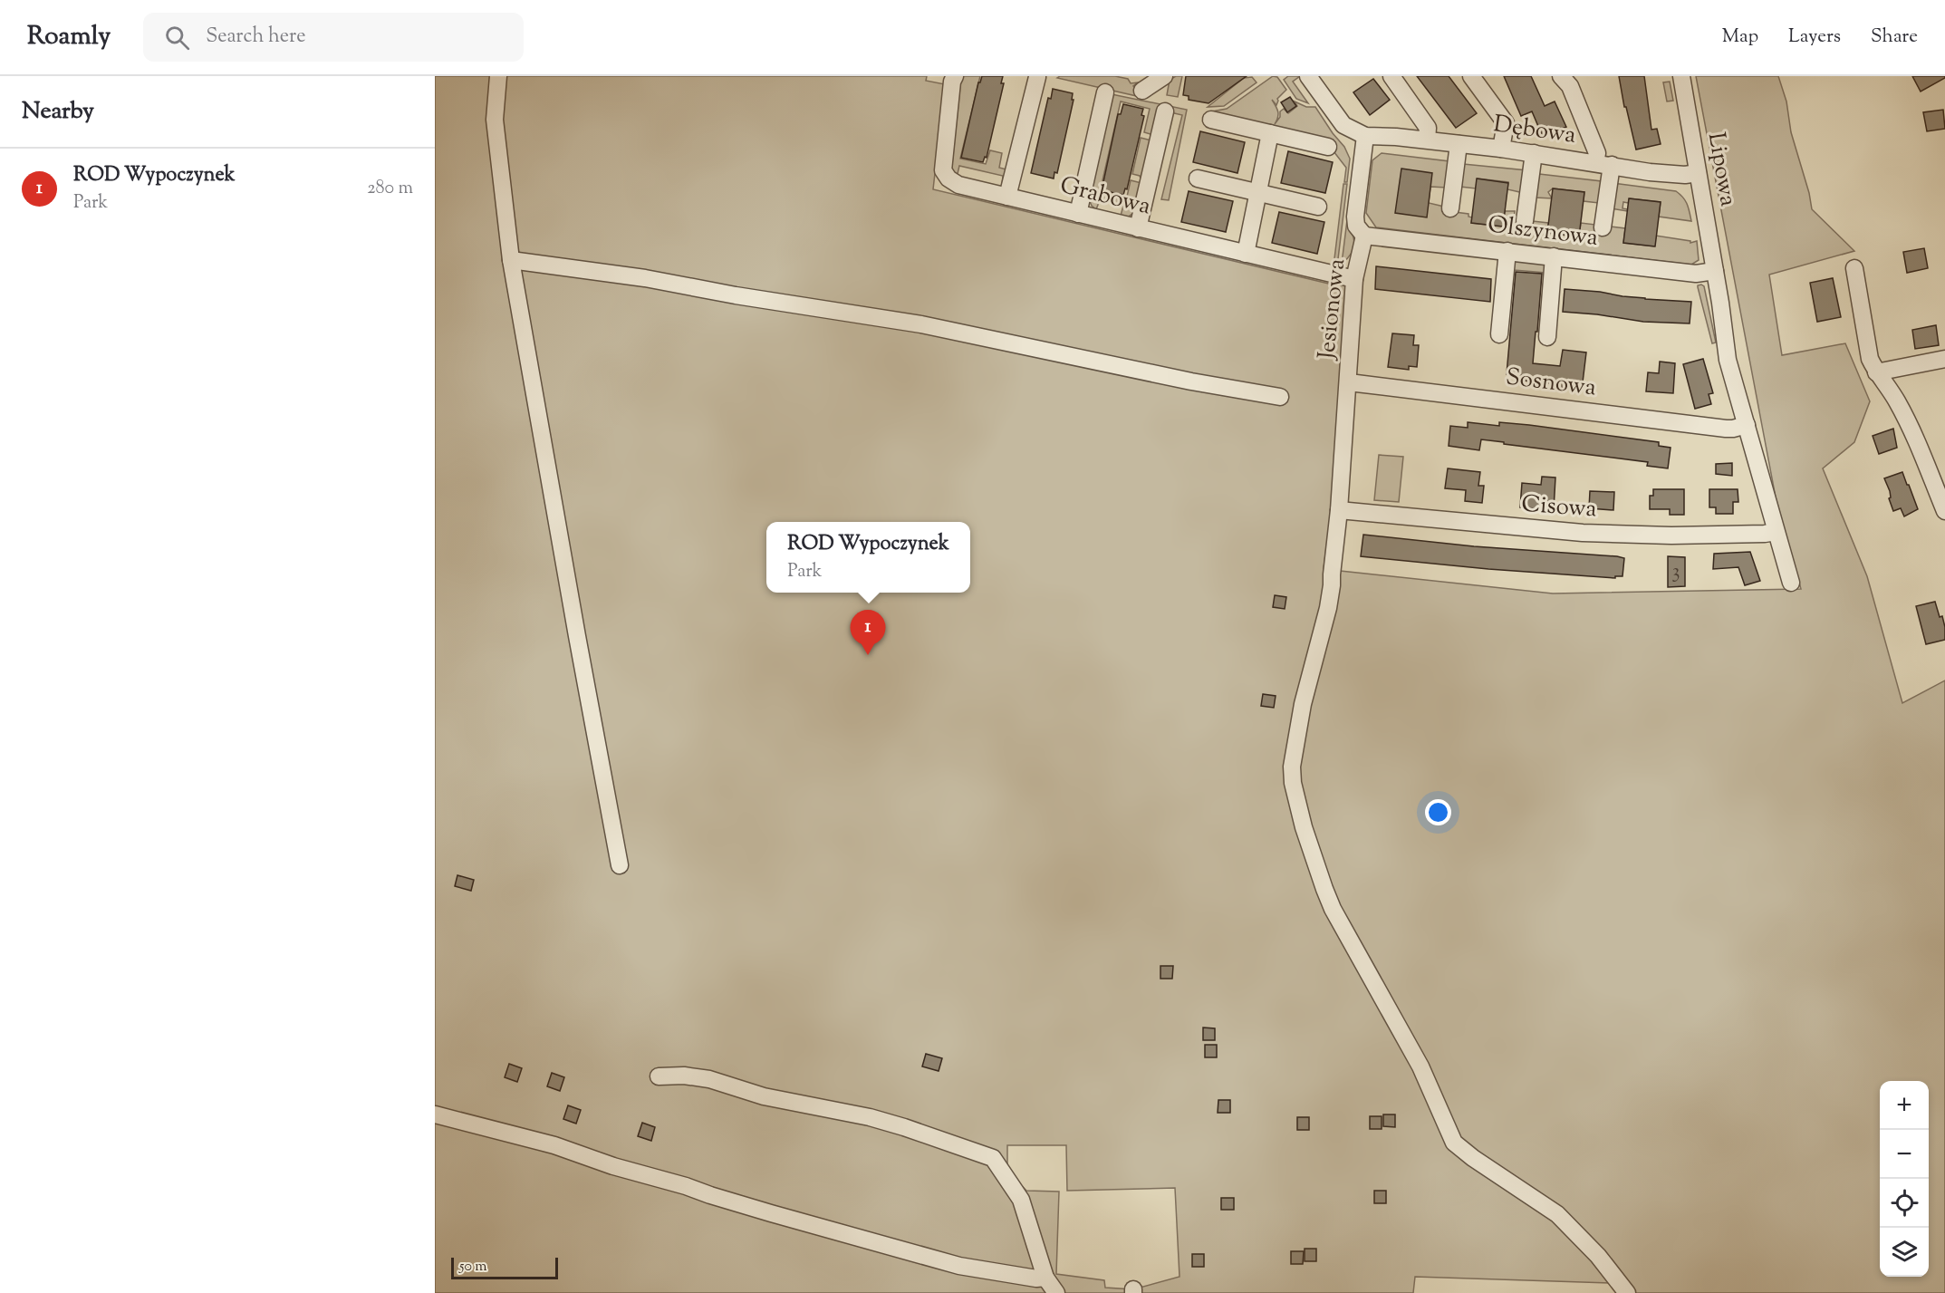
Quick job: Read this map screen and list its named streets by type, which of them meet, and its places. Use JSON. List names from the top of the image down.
{
  "streets": {
    "street": [
      "Dębowa",
      "Lipowa",
      "Grabowa",
      "Olszynowa",
      "Jesionowa",
      "Sosnowa",
      "Cisowa"
    ]
  },
  "crossings": [
    ["Dębowa", "Lipowa"],
    ["Dębowa", "Jesionowa"],
    ["Lipowa", "Olszynowa"],
    ["Lipowa", "Sosnowa"],
    ["Lipowa", "Cisowa"],
    ["Grabowa", "Jesionowa"],
    ["Olszynowa", "Jesionowa"],
    ["Jesionowa", "Sosnowa"],
    ["Jesionowa", "Cisowa"]
  ],
  "house_numbers": ["3"],
  "scale_bar": "50 m",
  "page": {
    "header": "Roamly",
    "search": "Search here",
    "nav": ["Map", "Layers", "Share"],
    "heading": "Nearby",
    "list": [
      {
        "mark": "1",
        "name": "ROD Wypoczynek",
        "note": "Park",
        "value": "280 m"
      }
    ],
    "popup": ["ROD Wypoczynek", "Park"],
    "pins": "1",
    "map_buttons": ["+", "−"],
    "scale": "50 m"
  }
}
